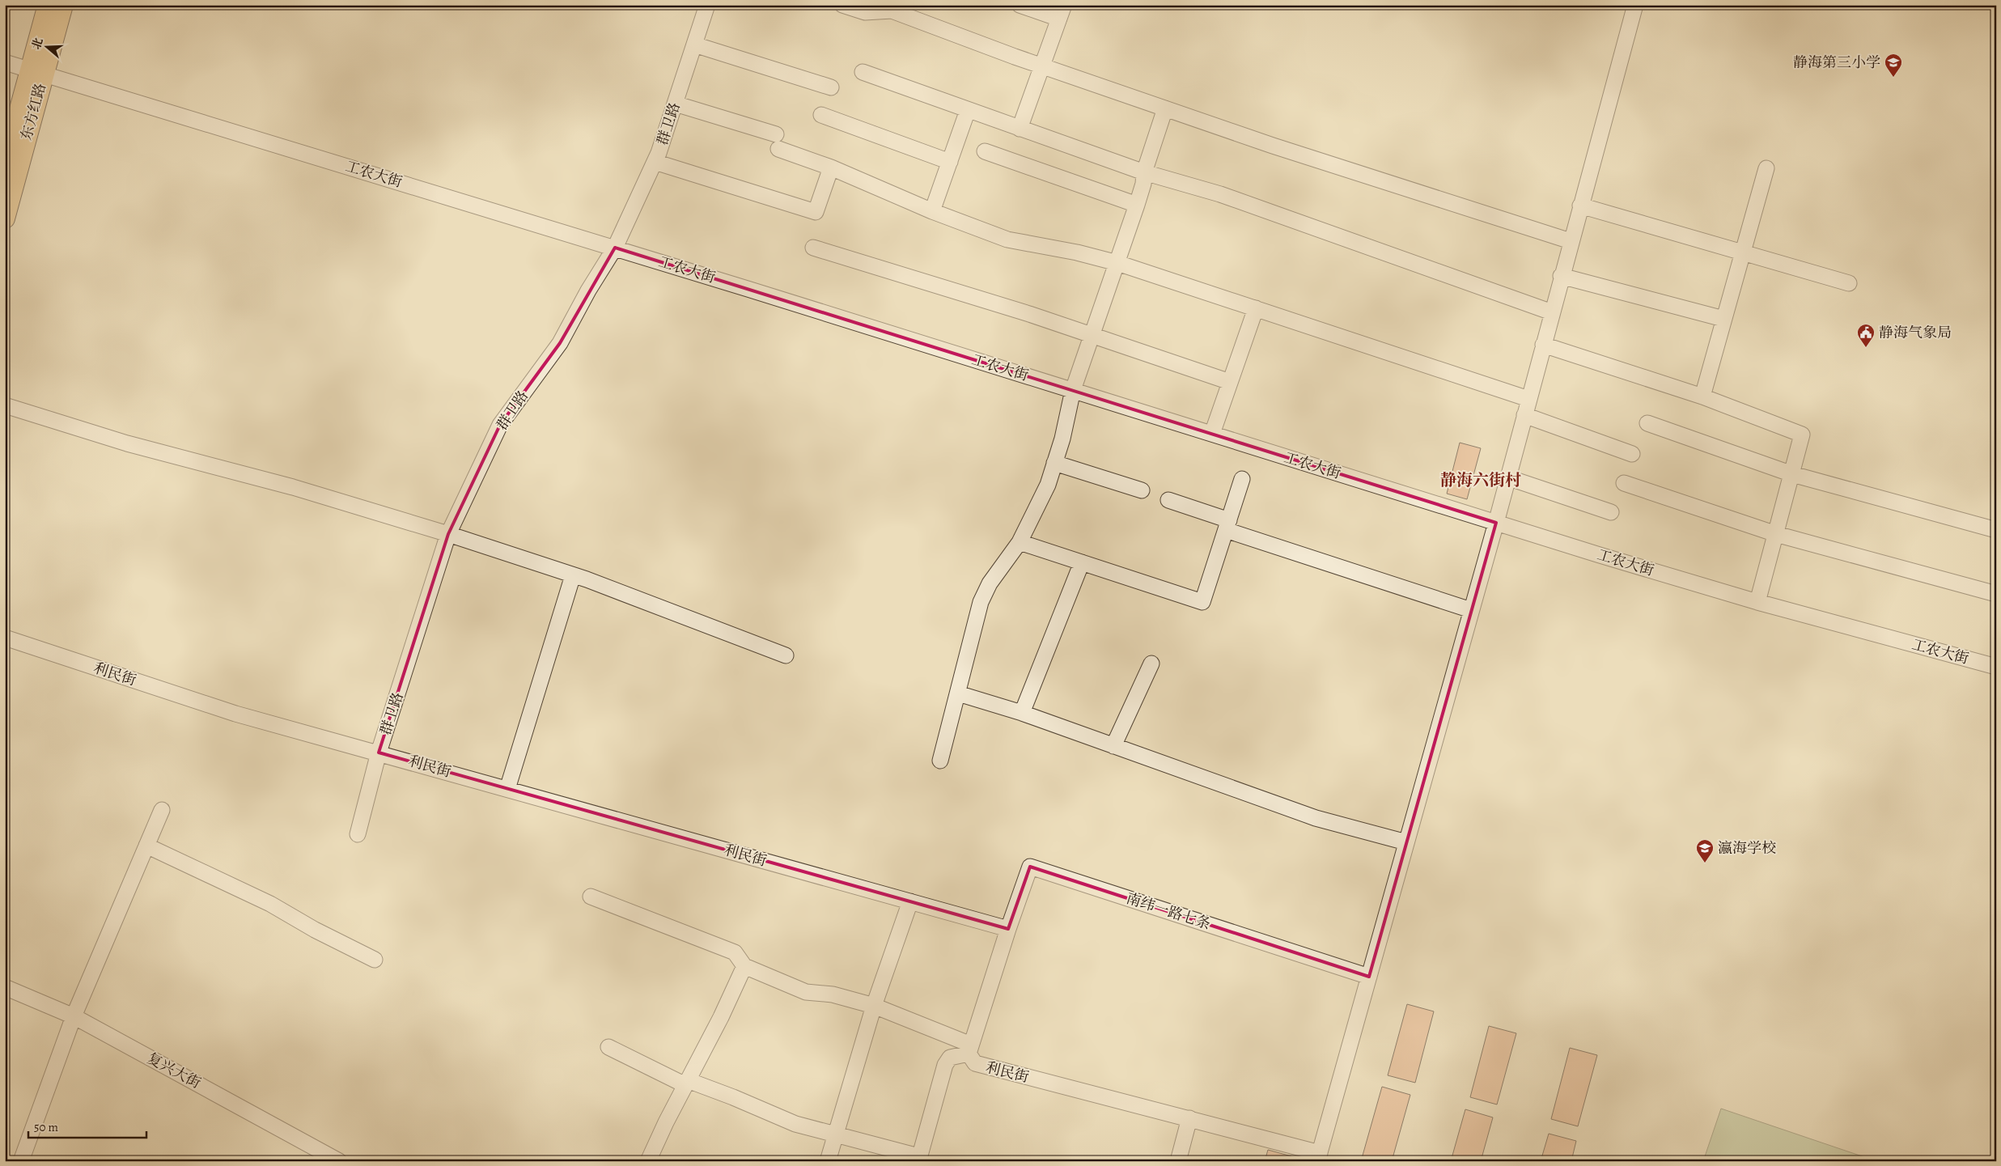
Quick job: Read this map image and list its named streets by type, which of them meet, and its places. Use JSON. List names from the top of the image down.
{
  "streets": {
    "main road": ["东方红路"],
    "street": [
      "群卫路",
      "工农大街",
      "利民街",
      "南纬一路七条",
      "复兴大街"
    ]
  },
  "crossings": [
    ["东方红路", "工农大街"],
    ["群卫路", "工农大街"],
    ["群卫路", "利民街"],
    ["利民街", "南纬一路七条"]
  ],
  "districts": ["静海六街村"],
  "places": {
    "school or university": ["静海第三小学", "瀛海学校"],
    "public building": ["静海气象局"]
  },
  "scale_bar": "50 m",
  "north": "left"
}
